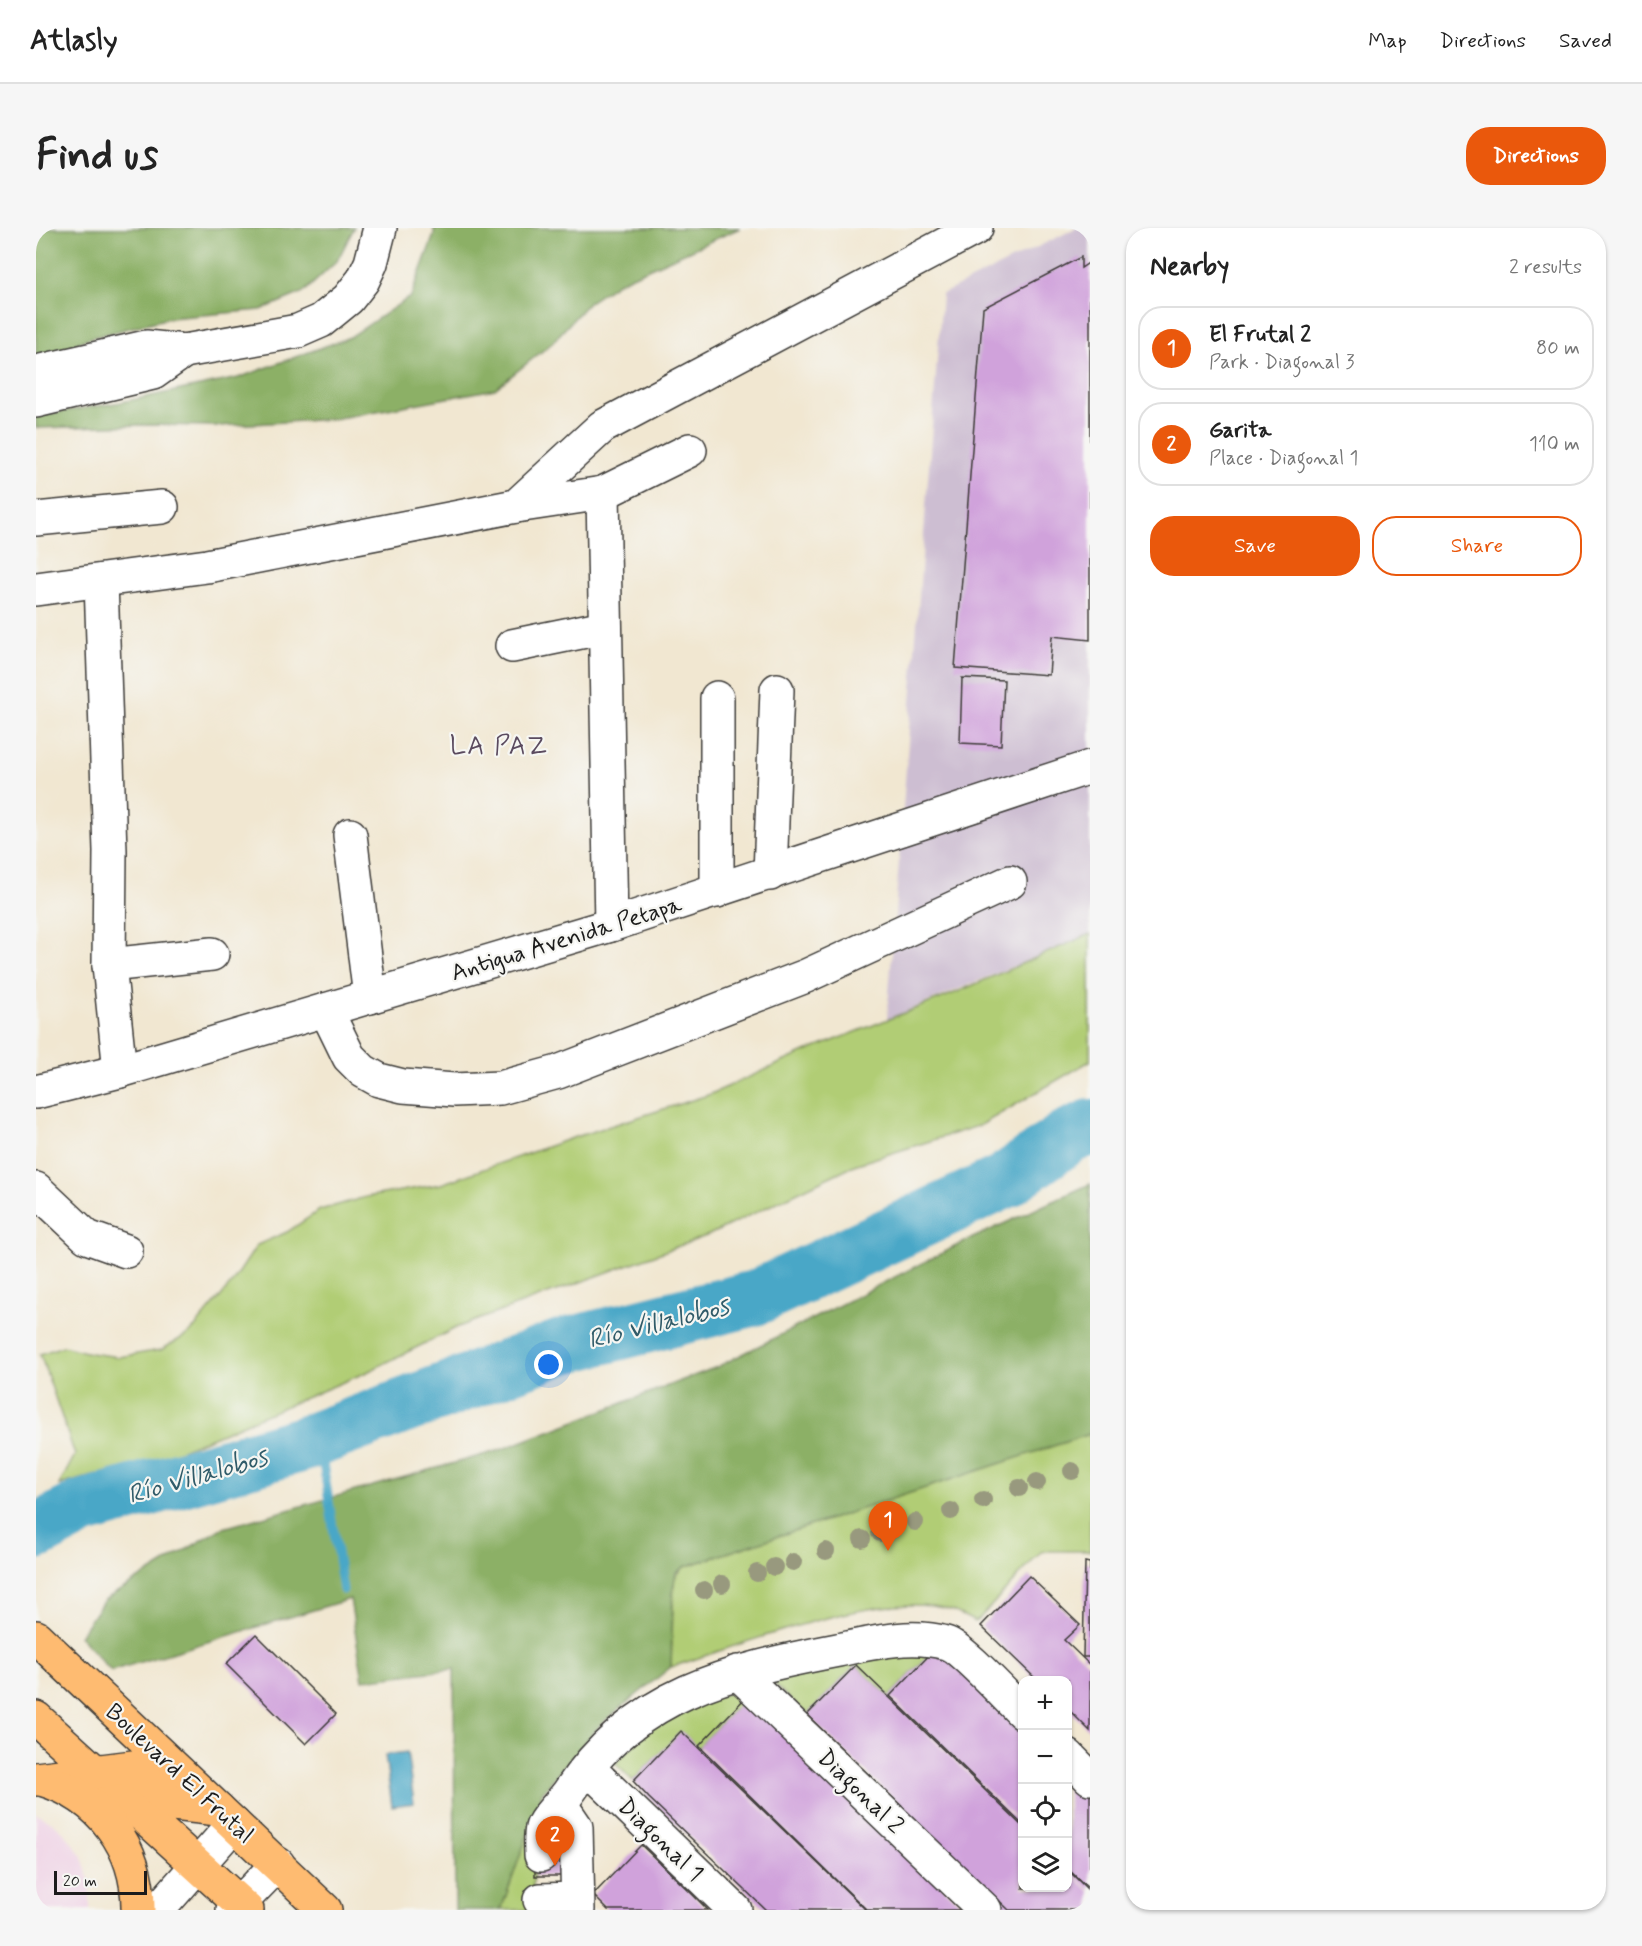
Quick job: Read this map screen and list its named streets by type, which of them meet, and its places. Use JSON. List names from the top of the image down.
{
  "streets": {
    "main road": ["Boulevard El Frutal"],
    "street": ["Antigua Avenida Petapa", "Diagonal 2", "Diagonal 1"]
  },
  "districts": ["LA PAZ"],
  "water": ["Río Villalobos"],
  "scale_bar": "20 m",
  "page": {
    "header": "Atlasly",
    "nav": ["Map", "Directions", "Saved"],
    "buttons": [
      "Directions",
      ["Save", "Share"]
    ],
    "title": "Find us",
    "heading": ["Nearby", "2 results"],
    "list": [
      {
        "mark": "1",
        "name": "El Frutal 2",
        "note": "Park · Diagonal 3",
        "value": "80 m"
      },
      {
        "mark": "2",
        "name": "Garita",
        "note": "Place · Diagonal 1",
        "value": "110 m"
      }
    ],
    "pins": ["1", "2"],
    "map_buttons": ["+", "−"],
    "scale": "20 m"
  }
}
